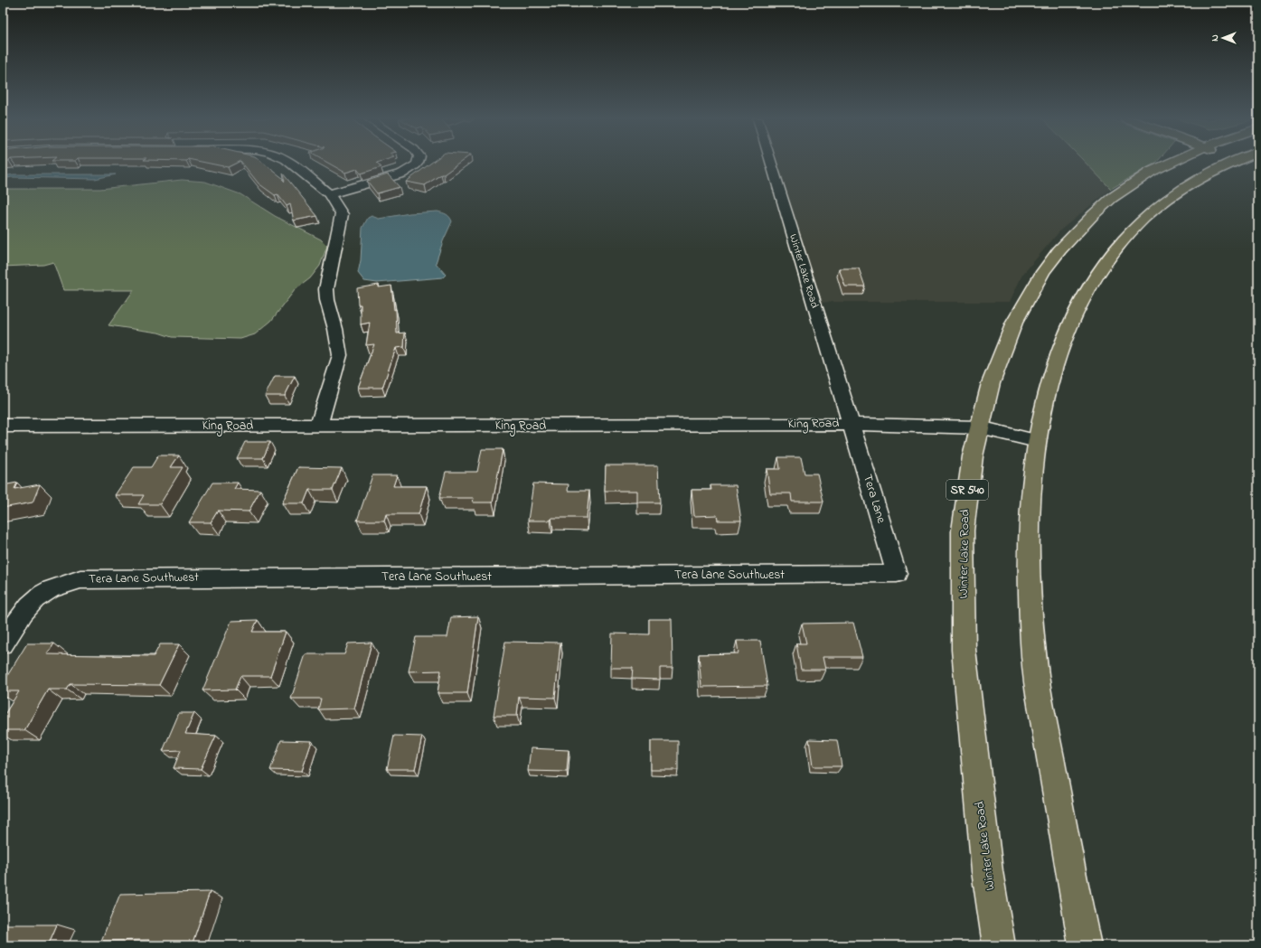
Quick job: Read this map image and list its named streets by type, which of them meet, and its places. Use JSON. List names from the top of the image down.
{
  "streets": {
    "main road": ["Winter Lake Road", "SR 540"],
    "street": ["King Road", "Tera Lane", "Tera Lane Southwest"]
  },
  "crossings": [
    ["Winter Lake Road", "King Road"],
    ["Winter Lake Road", "Tera Lane"],
    ["King Road", "Tera Lane"],
    ["Tera Lane", "Tera Lane Southwest"]
  ],
  "north": "left"
}
